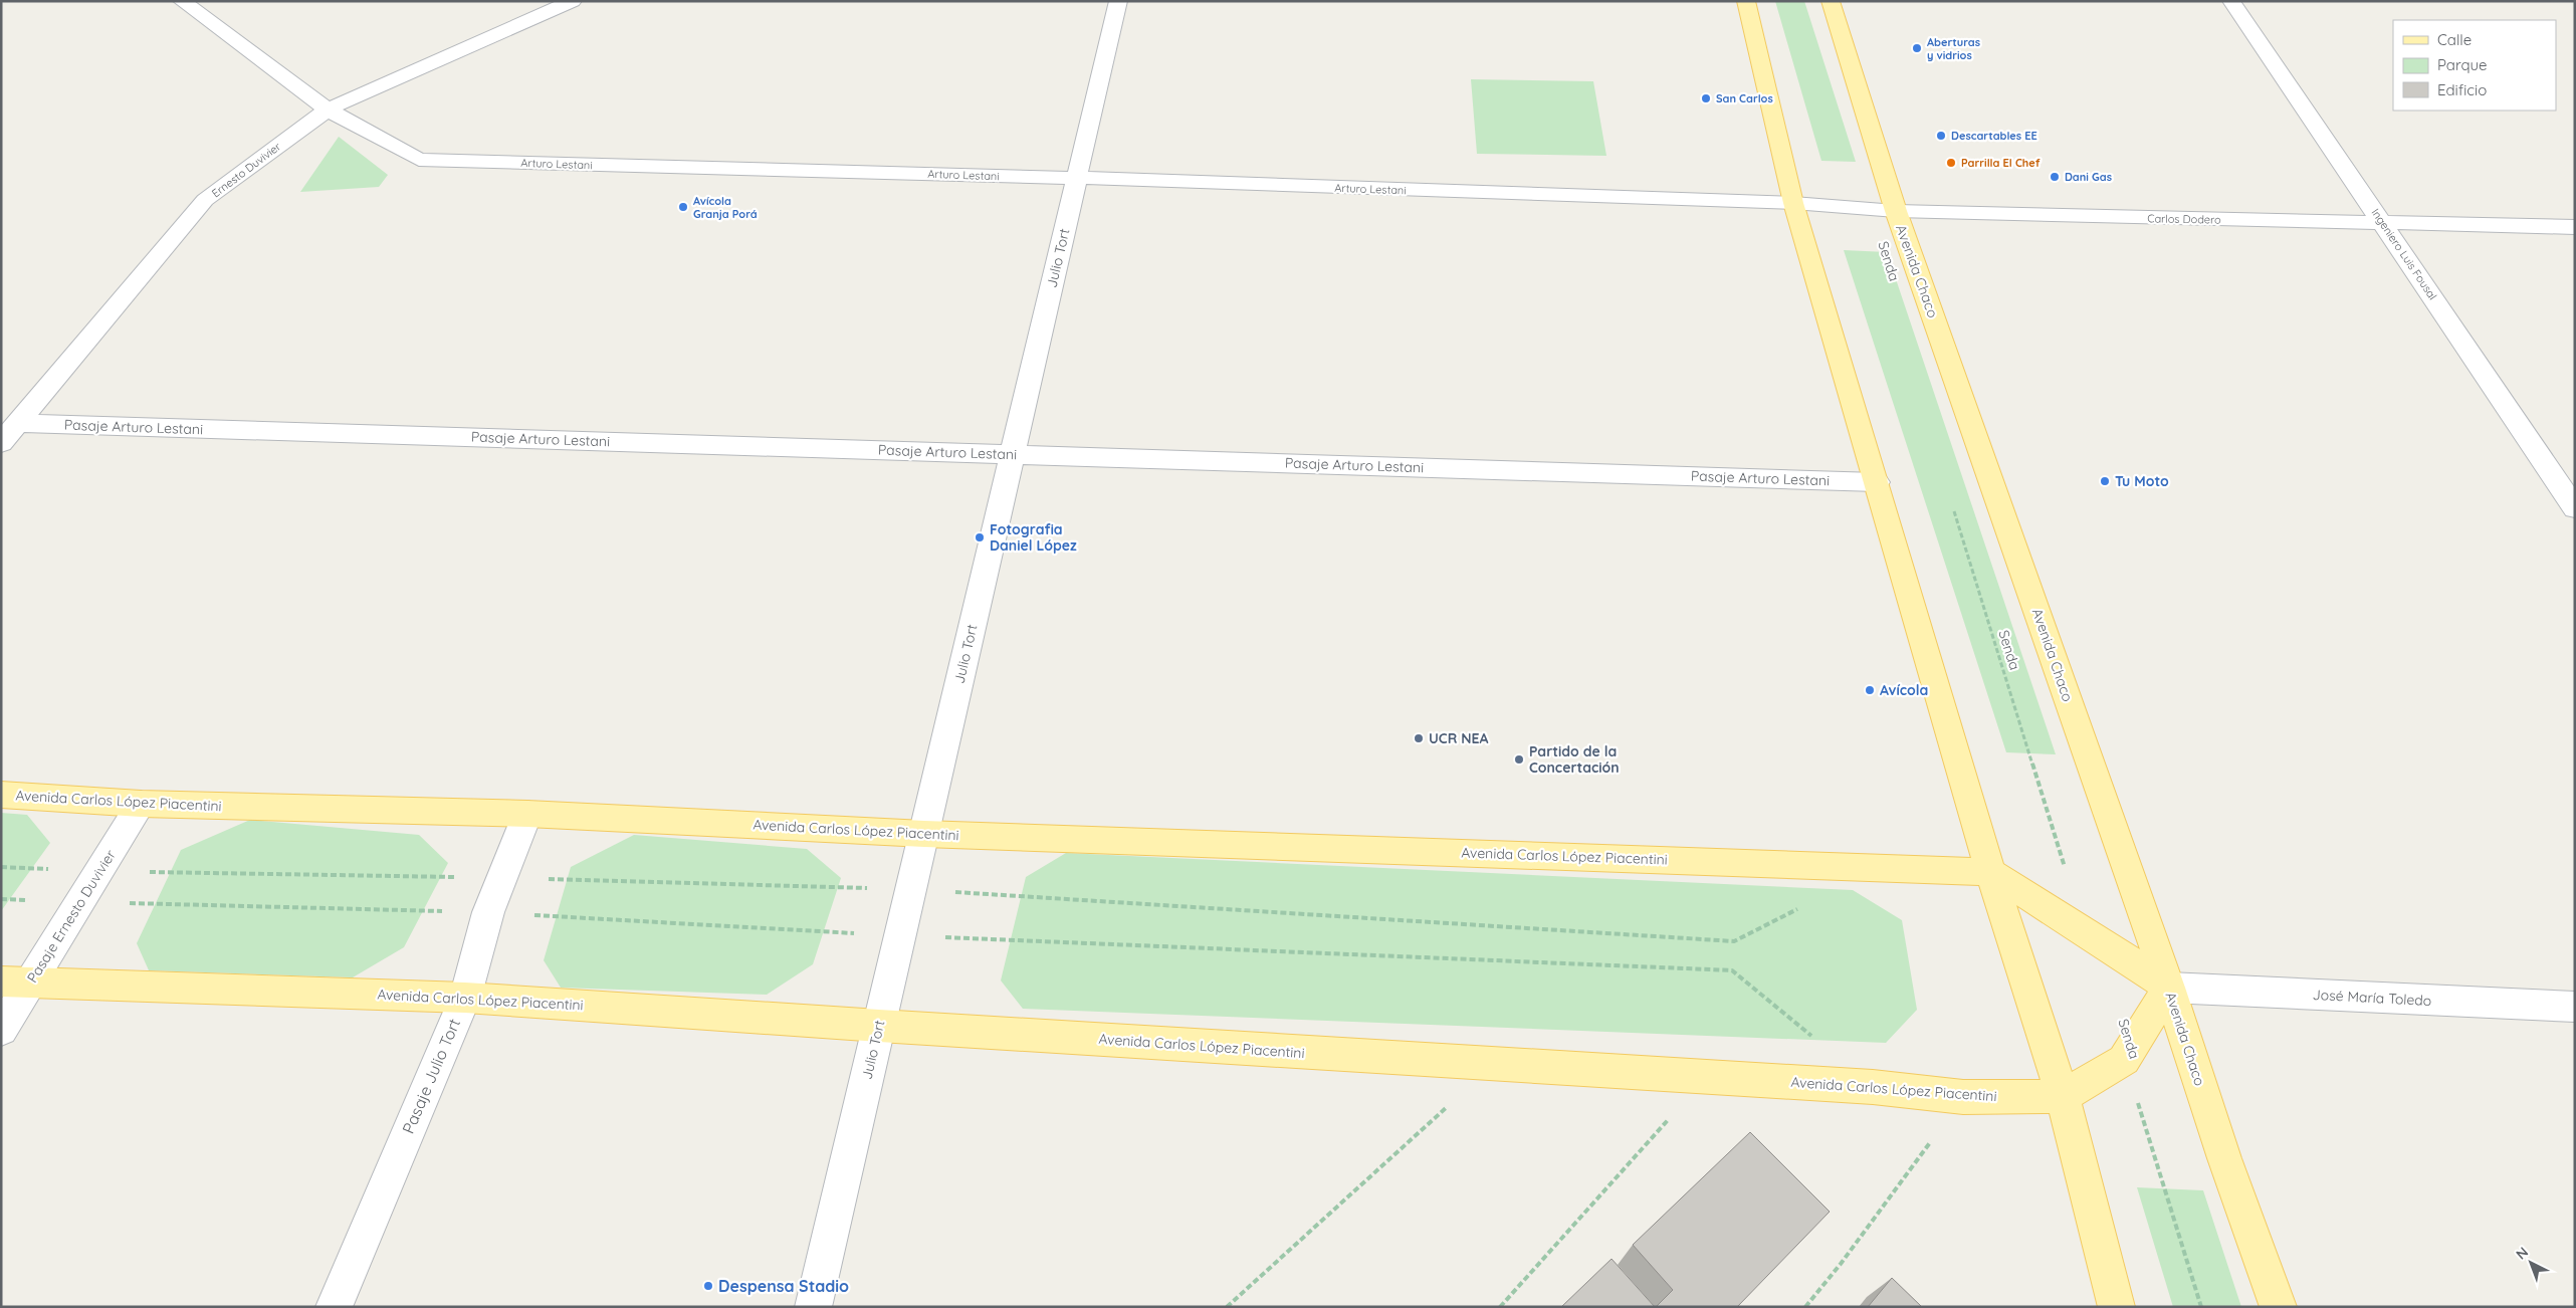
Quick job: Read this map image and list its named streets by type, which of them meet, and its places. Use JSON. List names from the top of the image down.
{
  "streets": {
    "main road": ["Avenida Chaco", "Avenida Carlos López Piacentini"],
    "street": [
      "Arturo Lestani",
      "Ernesto Duvivier",
      "Carlos Dodero",
      "Ingeniero Luis Fousal",
      "Julio Tort",
      "Pasaje Arturo Lestani",
      "Pasaje Ernesto Duvivier",
      "José María Toledo",
      "Pasaje Julio Tort"
    ],
    "path": ["Senda"]
  },
  "crossings": [
    ["Arturo Lestani", "Ernesto Duvivier"],
    ["Arturo Lestani", "Carlos Dodero"],
    ["Arturo Lestani", "Julio Tort"],
    ["Ernesto Duvivier", "Pasaje Arturo Lestani"],
    ["Carlos Dodero", "Ingeniero Luis Fousal"],
    ["Carlos Dodero", "Avenida Chaco"],
    ["Julio Tort", "Pasaje Arturo Lestani"],
    ["Julio Tort", "Avenida Carlos López Piacentini"],
    ["Senda", "Avenida Carlos López Piacentini"],
    ["Avenida Chaco", "Avenida Carlos López Piacentini"],
    ["Avenida Chaco", "José María Toledo"],
    ["Avenida Carlos López Piacentini", "Pasaje Ernesto Duvivier"],
    ["Avenida Carlos López Piacentini", "José María Toledo"],
    ["Avenida Carlos López Piacentini", "Pasaje Julio Tort"]
  ],
  "places": [
    "Aberturas y vidrios",
    "San Carlos",
    "Descartables EE",
    "Parrilla El Chef",
    "Dani Gas",
    "Avícola Granja Porá",
    "Tu Moto",
    "Fotografia Daniel López",
    "Avícola",
    "UCR NEA",
    "Partido de la Concertación",
    "Despensa Stadio"
  ],
  "legend": ["Calle", "Parque", "Edificio"],
  "north": "top left"
}
